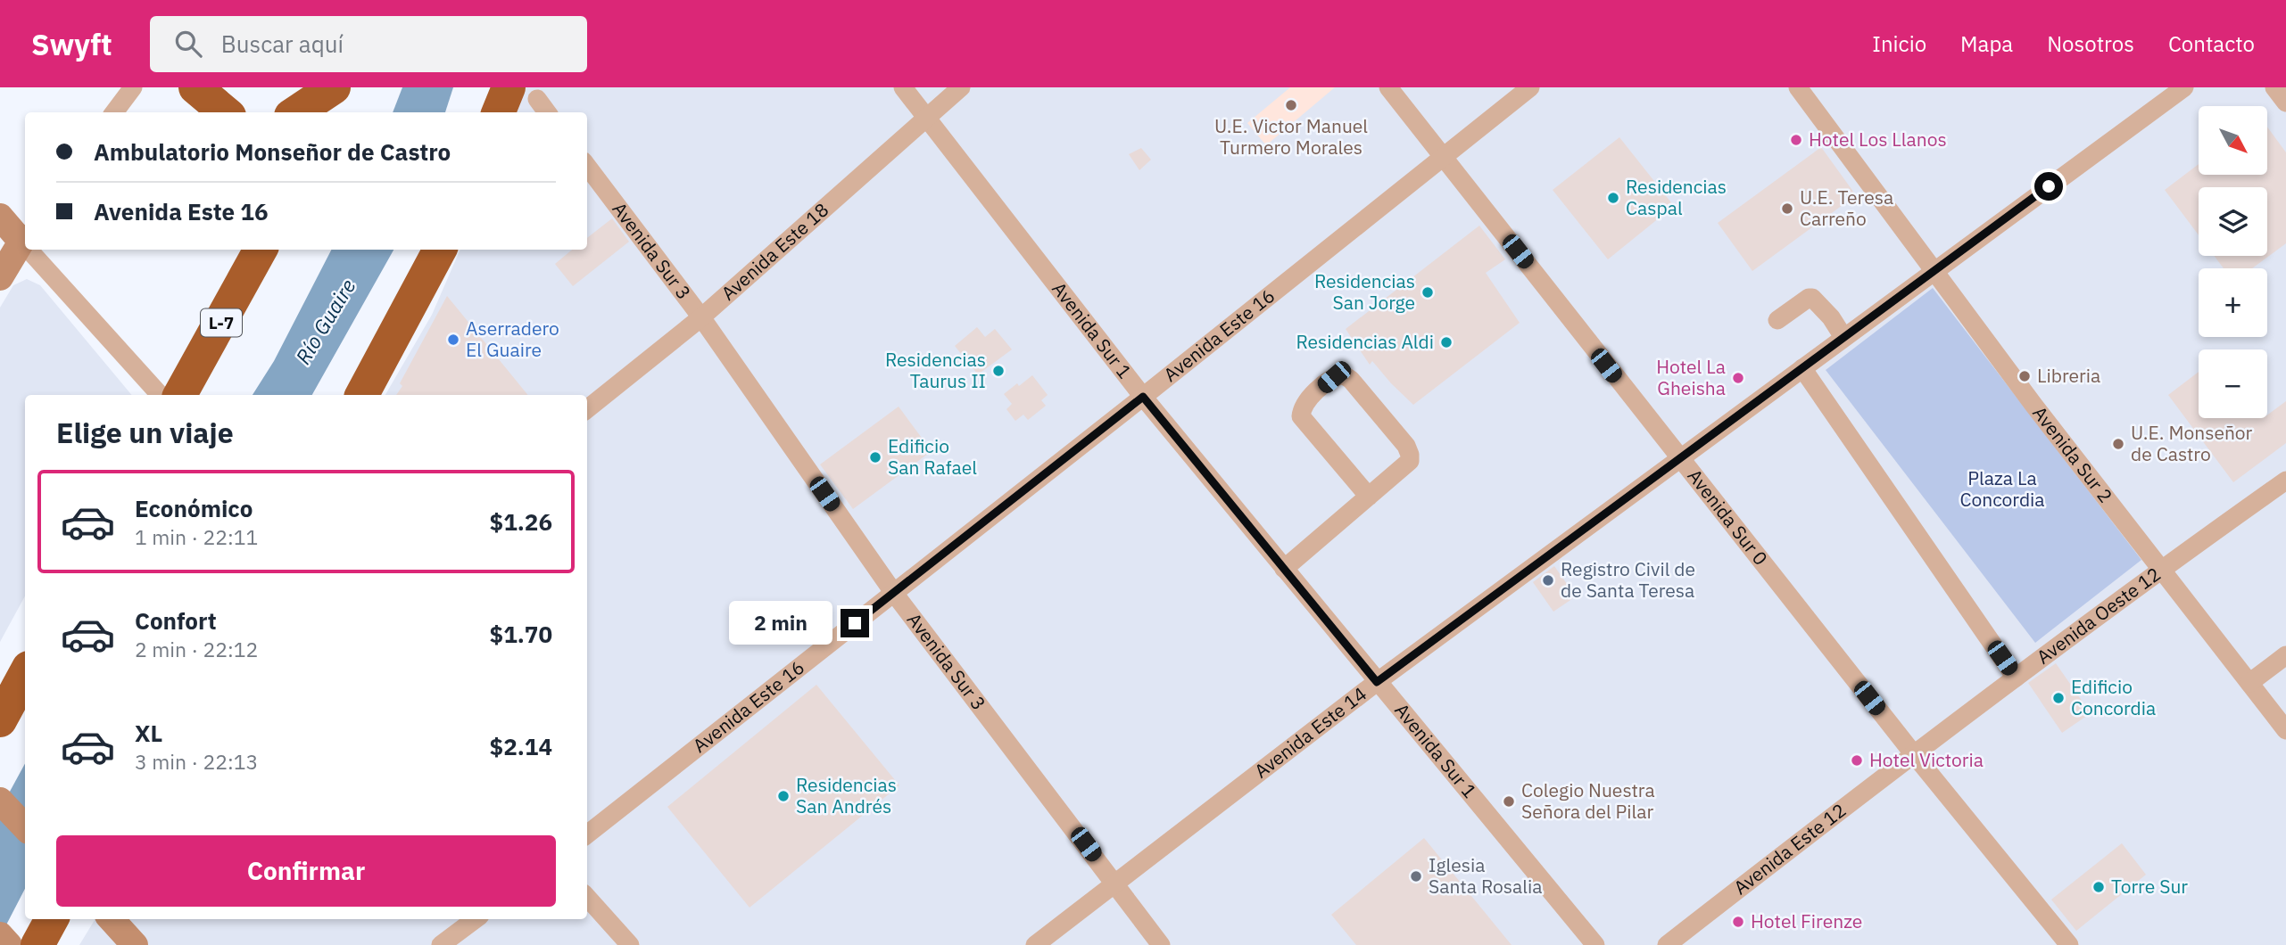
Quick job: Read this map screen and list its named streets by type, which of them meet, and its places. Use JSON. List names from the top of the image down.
{
  "streets": {
    "highway": ["L-7"],
    "street": [
      "Avenida Sur 3",
      "Avenida Este 18",
      "Avenida Sur 1",
      "Avenida Este 16",
      "Avenida Sur 2",
      "Avenida Sur 0",
      "Avenida Oeste 12",
      "Avenida Este 14",
      "Avenida Este 12"
    ]
  },
  "crossings": [
    ["Avenida Sur 3", "Avenida Este 18"],
    ["Avenida Sur 3", "Avenida Este 16"],
    ["Avenida Sur 3", "Avenida Este 14"],
    ["Avenida Este 18", "Avenida Sur 1"],
    ["Avenida Sur 1", "Avenida Este 16"],
    ["Avenida Sur 1", "Avenida Este 14"],
    ["Avenida Este 16", "Avenida Sur 0"],
    ["Avenida Sur 2", "Avenida Oeste 12"],
    ["Avenida Sur 2", "Avenida Este 14"],
    ["Avenida Sur 0", "Avenida Oeste 12"],
    ["Avenida Sur 0", "Avenida Este 14"],
    ["Avenida Sur 0", "Avenida Este 12"],
    ["Avenida Oeste 12", "Avenida Este 12"]
  ],
  "water": ["Río Guaire"],
  "parks": ["Plaza La Concordia"],
  "places": [
    "U.E. Victor Manuel Turmero Morales",
    "Hotel Los Llanos",
    "Residencias Caspal",
    "U.E. Teresa Carreño",
    "Residencias San Jorge",
    "Aserradero El Guaire",
    "Residencias Aldi",
    "Residencias Taurus II",
    "Libreria",
    "Hotel La Gheisha",
    "U.E. Monseñor de Castro",
    "Edificio San Rafael",
    "Registro Civil de de Santa Teresa",
    "Edificio Concordia",
    "Hotel Victoria",
    "Residencias San Andrés",
    "Colegio Nuestra Señora del Pilar",
    "Iglesia Santa Rosalia",
    "Torre Sur",
    "Hotel Firenze"
  ],
  "north": "bottom right",
  "page": {
    "header": "Swyft",
    "search": "Buscar aquí",
    "nav": [
      "Inicio",
      "Mapa",
      "Nosotros",
      "Contacto"
    ],
    "map_buttons": ["+", "−"],
    "banner": ["Ambulatorio Monseñor de Castro", "Avenida Este 16"],
    "heading": "Elige un viaje",
    "list": [
      {
        "name": "Económico",
        "note": "1 min · 22:11",
        "value": "$1.26"
      },
      {
        "name": "Confort",
        "note": "2 min · 22:12",
        "value": "$1.70"
      },
      {
        "name": "XL",
        "note": "3 min · 22:13",
        "value": "$2.14"
      }
    ],
    "bubble": "2 min",
    "buttons": "Confirmar"
  }
}
